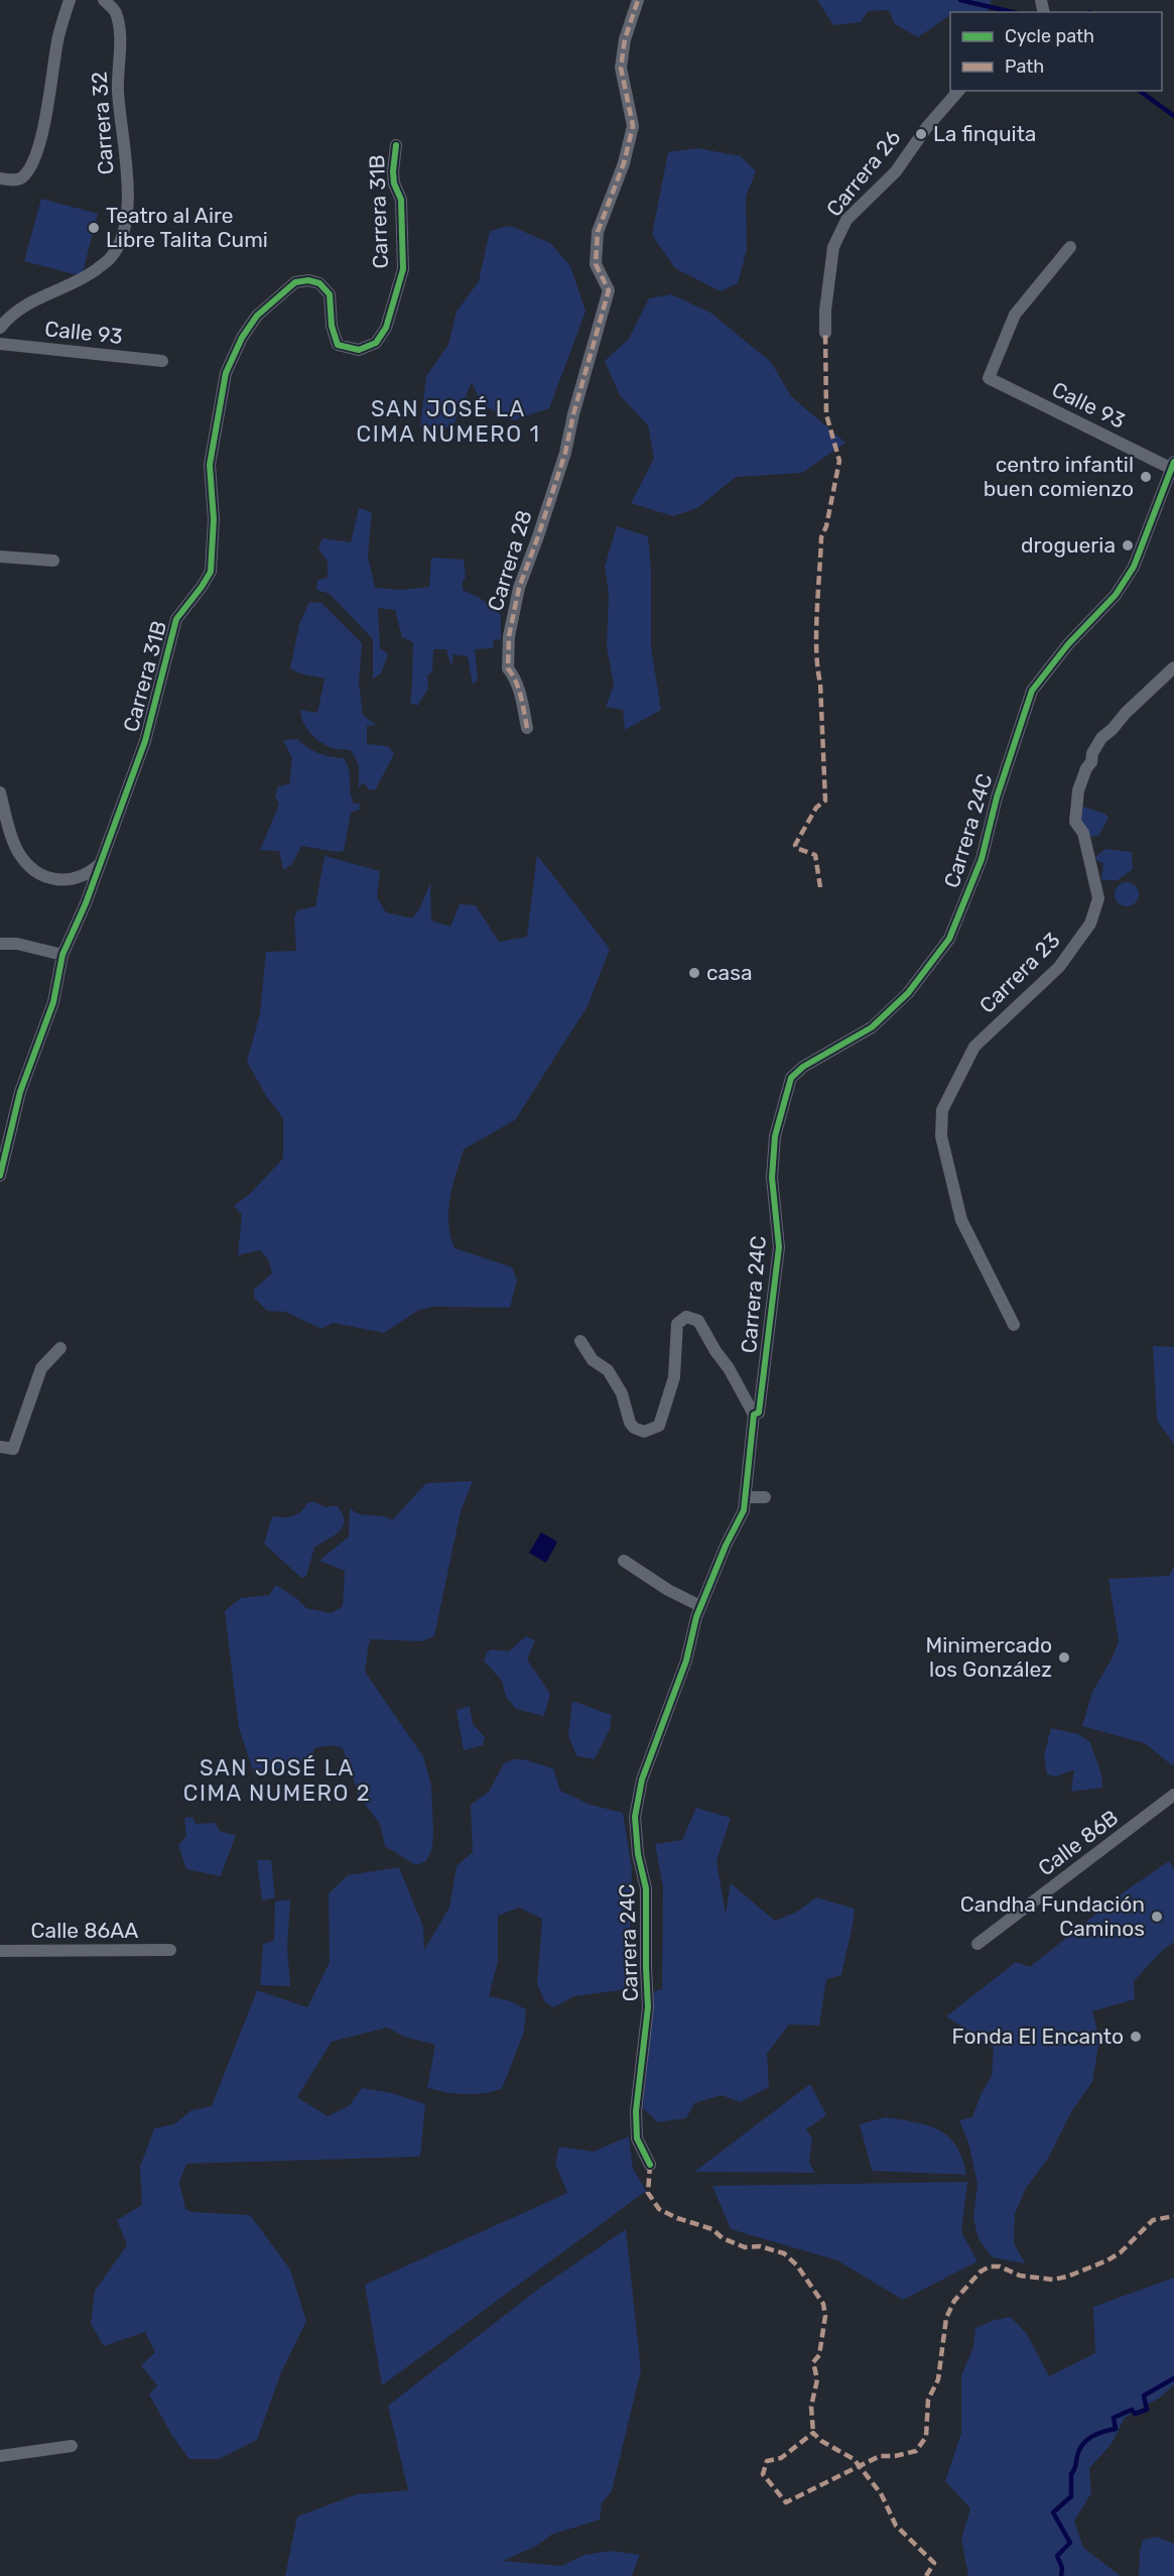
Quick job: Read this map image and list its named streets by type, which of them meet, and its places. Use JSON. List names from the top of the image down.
{
  "streets": {
    "street": [
      "Carrera 32",
      "Carrera 26",
      "Carrera 31B",
      "Calle 93",
      "Carrera 28",
      "Carrera 24C",
      "Carrera 23",
      "Calle 86B",
      "Calle 86AA"
    ]
  },
  "crossings": [
    ["Calle 93", "Carrera 24C"]
  ],
  "districts": ["SAN JOSÉ LA CIMA NUMERO 1", "SAN JOSÉ LA CIMA NUMERO 2"],
  "places": [
    "La finquita",
    "Teatro al Aire Libre Talita Cumi",
    "centro infantil buen comienzo",
    "drogueria",
    "casa",
    "Minimercado los González",
    "Candha Fundación Caminos",
    "Fonda El Encanto"
  ],
  "legend": ["Cycle path", "Path"]
}
